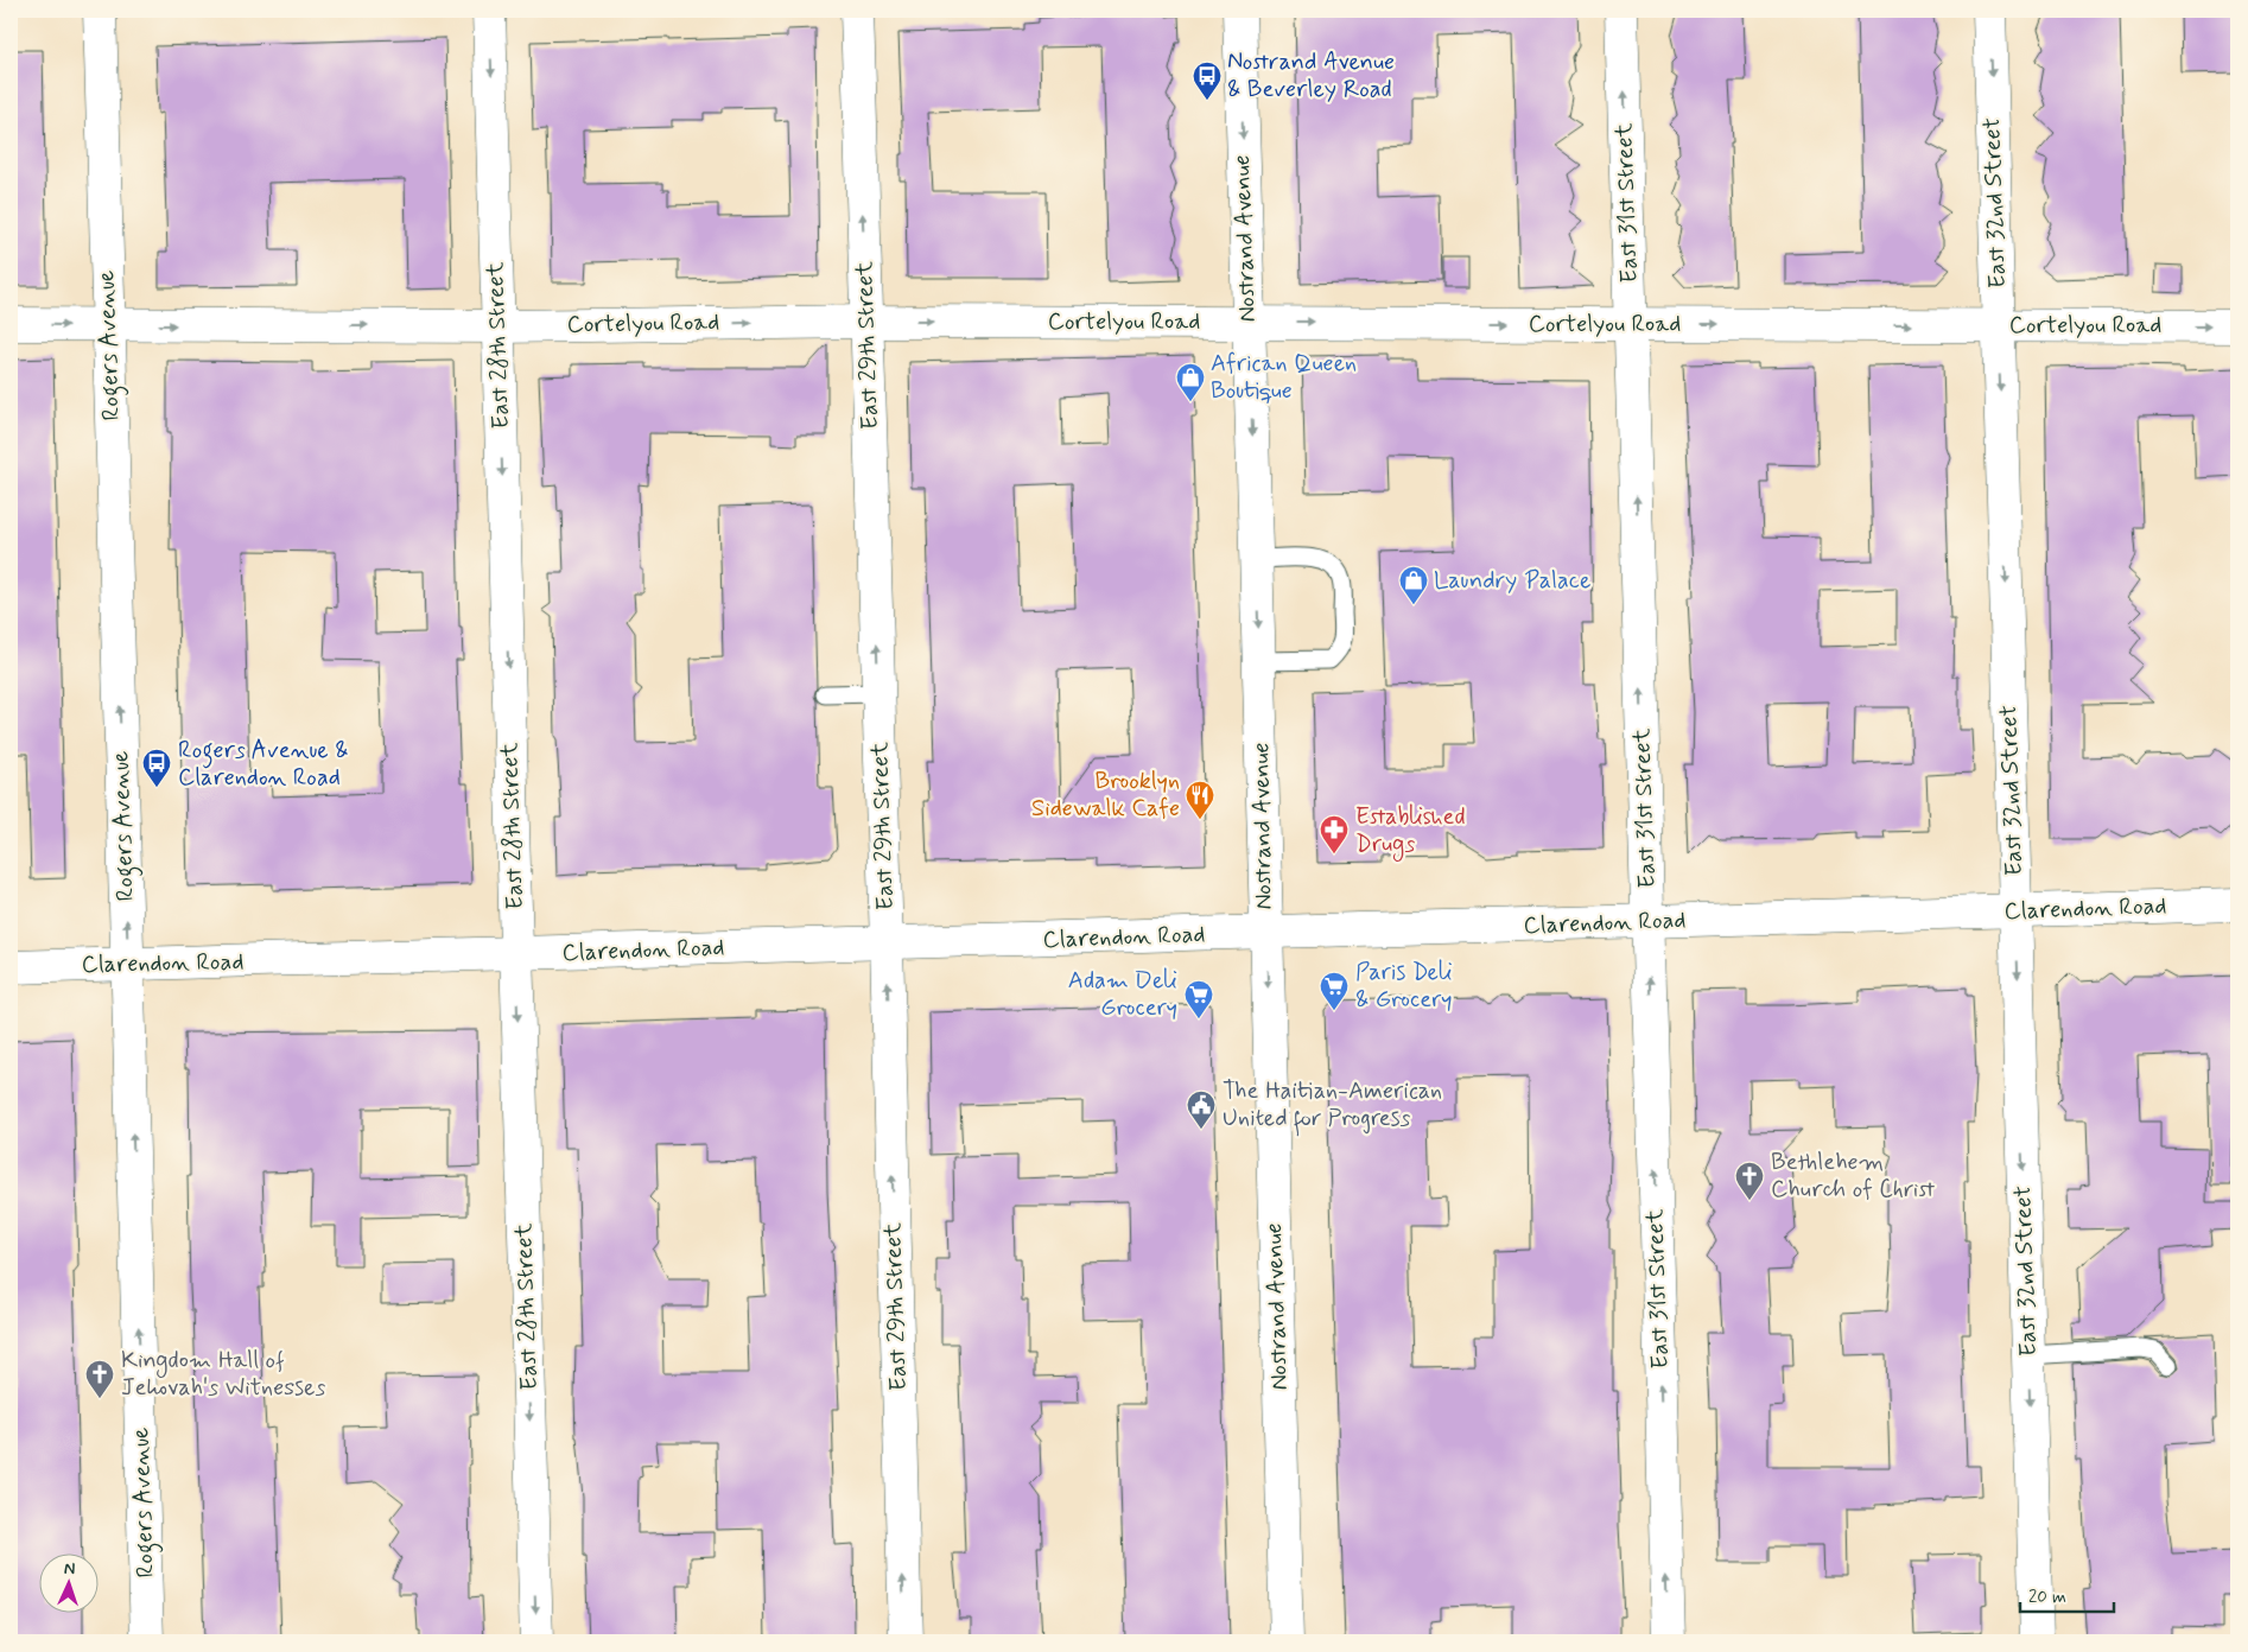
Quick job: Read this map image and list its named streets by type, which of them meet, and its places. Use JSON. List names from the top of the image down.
{
  "streets": {
    "street": [
      "East 31st Street",
      "East 32nd Street",
      "Nostrand Avenue",
      "Cortelyou Road",
      "Rogers Avenue",
      "East 28th Street",
      "East 29th Street",
      "Clarendon Road"
    ]
  },
  "crossings": [
    ["East 31st Street", "Cortelyou Road"],
    ["East 31st Street", "Clarendon Road"],
    ["East 32nd Street", "Cortelyou Road"],
    ["East 32nd Street", "Clarendon Road"],
    ["Nostrand Avenue", "Cortelyou Road"],
    ["Nostrand Avenue", "Clarendon Road"],
    ["Cortelyou Road", "Rogers Avenue"],
    ["Cortelyou Road", "East 28th Street"],
    ["Cortelyou Road", "East 29th Street"],
    ["Rogers Avenue", "Clarendon Road"],
    ["East 28th Street", "Clarendon Road"],
    ["East 29th Street", "Clarendon Road"]
  ],
  "one_way": [
    "East 31st Street",
    "East 32nd Street",
    "Nostrand Avenue",
    "Cortelyou Road",
    "Rogers Avenue",
    "East 28th Street",
    "East 29th Street"
  ],
  "places": {
    "bus stop": ["Nostrand Avenue & Beverley Road", "Rogers Avenue & Clarendon Road"],
    "shop": ["African Queen Boutique", "Laundry Palace"],
    "restaurant": ["Brooklyn Sidewalk Cafe"],
    "pharmacy": ["Established Drugs"],
    "supermarket": ["Paris Deli & Grocery", "Adam Deli Grocery"],
    "public building": ["The Haitian-American United for Progress"],
    "church": ["Bethlehem Church of Christ", "Kingdom Hall of Jehovah's Witnesses"]
  },
  "scale_bar": "20 m",
  "north": "top"
}
